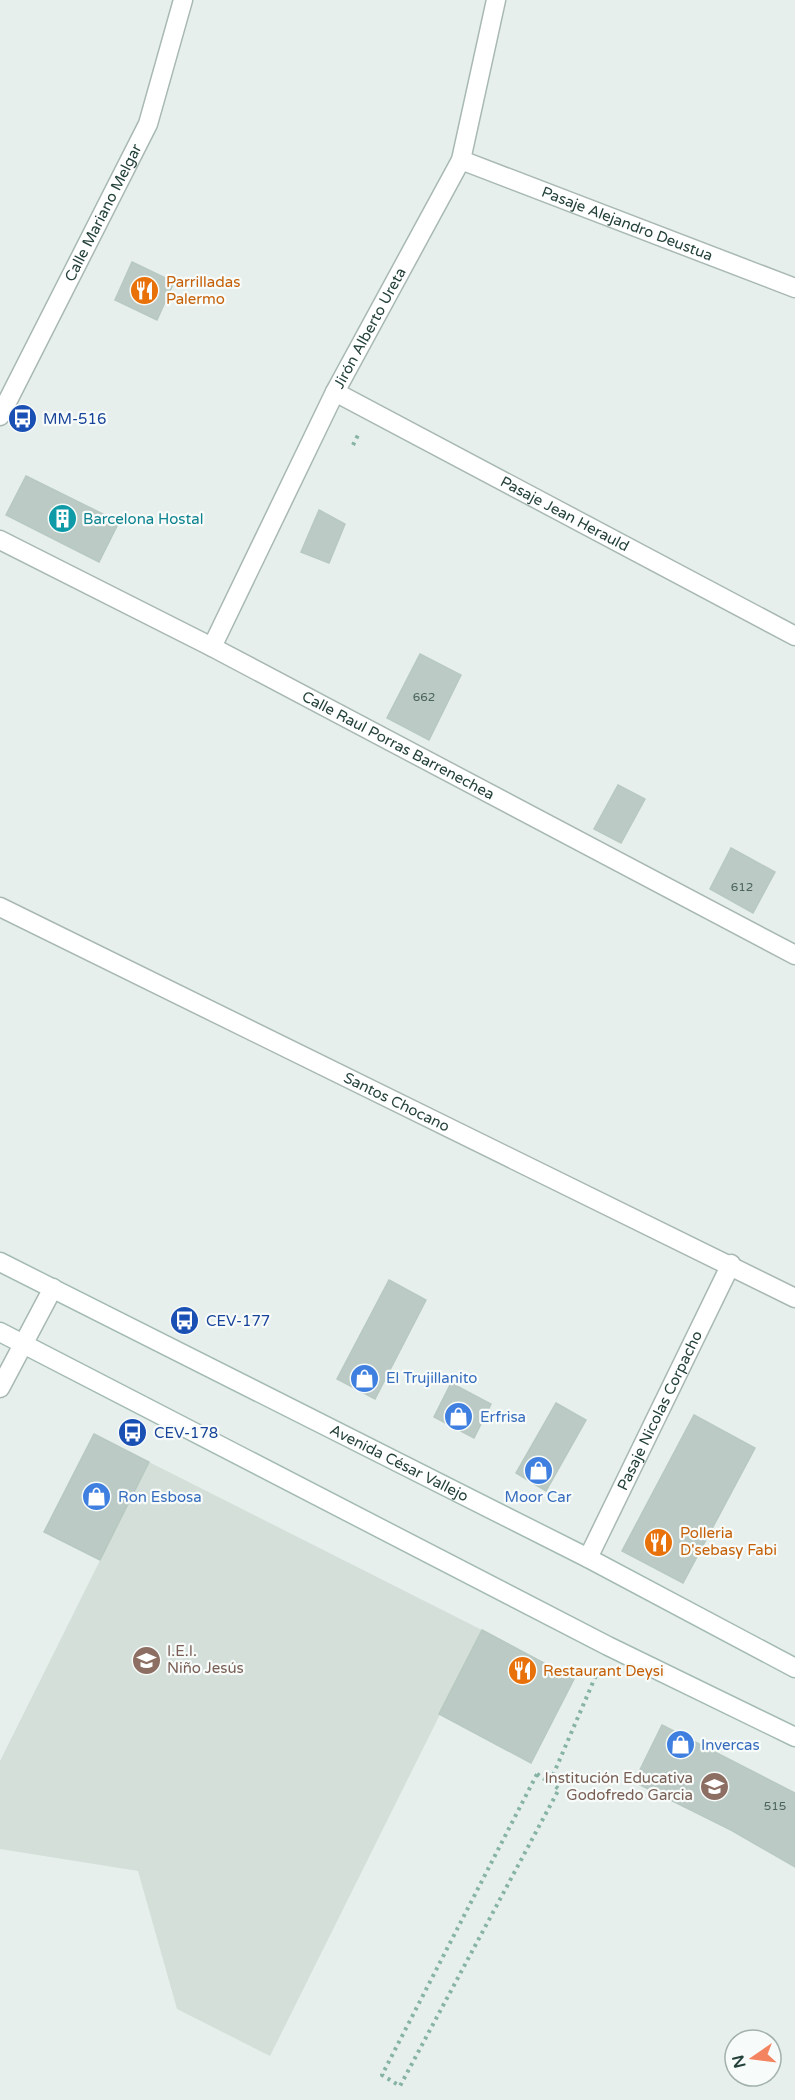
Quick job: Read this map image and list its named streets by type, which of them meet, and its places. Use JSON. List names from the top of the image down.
{
  "streets": {
    "street": [
      "Calle Mariano Melgar",
      "Pasaje Alejandro Deustua",
      "Jirón Alberto Ureta",
      "Pasaje Jean Herauld",
      "Calle Raul Porras Barrenechea",
      "Santos Chocano",
      "Pasaje Nicolas Corpacho",
      "Avenida César Vallejo"
    ]
  },
  "crossings": [
    ["Pasaje Alejandro Deustua", "Jirón Alberto Ureta"],
    ["Jirón Alberto Ureta", "Pasaje Jean Herauld"],
    ["Jirón Alberto Ureta", "Calle Raul Porras Barrenechea"],
    ["Santos Chocano", "Pasaje Nicolas Corpacho"],
    ["Pasaje Nicolas Corpacho", "Avenida César Vallejo"]
  ],
  "places": {
    "restaurant": ["Parrilladas Palermo", "Polleria D'sebasy Fabi", "Restaurant Deysi"],
    "bus stop": ["MM-516", "CEV-177", "CEV-178"],
    "building": ["Barcelona Hostal"],
    "shop": [
      "El Trujillanito",
      "Erfrisa",
      "Moor Car",
      "Ron Esbosa",
      "Invercas"
    ],
    "school or university": ["I.E.I. Niño Jesús", "Institución Educativa Godofredo Garcia"]
  },
  "house_numbers": ["662", "612", "515"],
  "north": "left"
}
